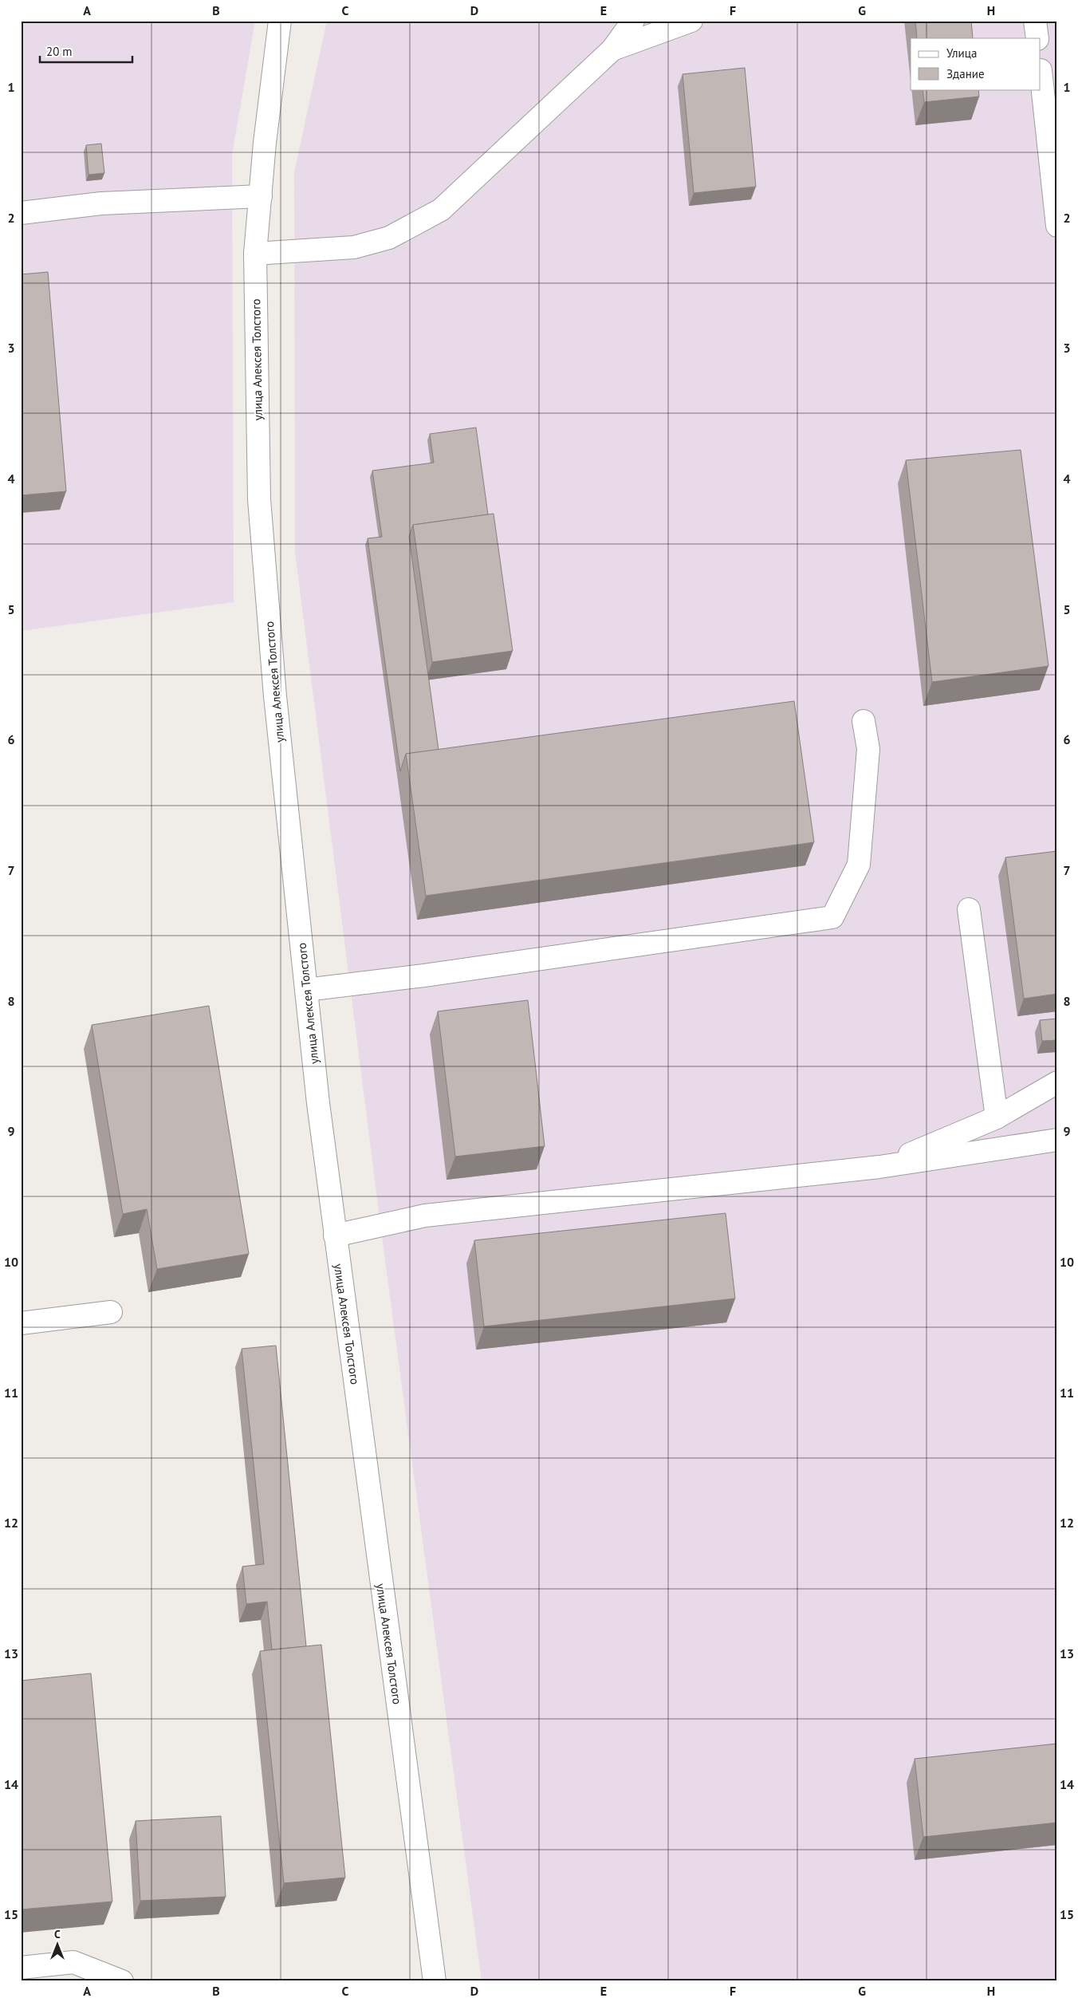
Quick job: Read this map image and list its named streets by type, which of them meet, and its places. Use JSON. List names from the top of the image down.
{
  "streets": {
    "street": ["улица Алексея Толстого"]
  },
  "legend": ["Улица", "Здание"],
  "scale_bar": "20 m",
  "north": "top",
  "grid": {
    "columns": [
      "A",
      "B",
      "C",
      "D",
      "E",
      "F",
      "G",
      "H"
    ],
    "rows": [
      "1",
      "2",
      "3",
      "4",
      "5",
      "6",
      "7",
      "8",
      "9",
      "10",
      "11",
      "12",
      "13",
      "14",
      "15"
    ]
  }
}
